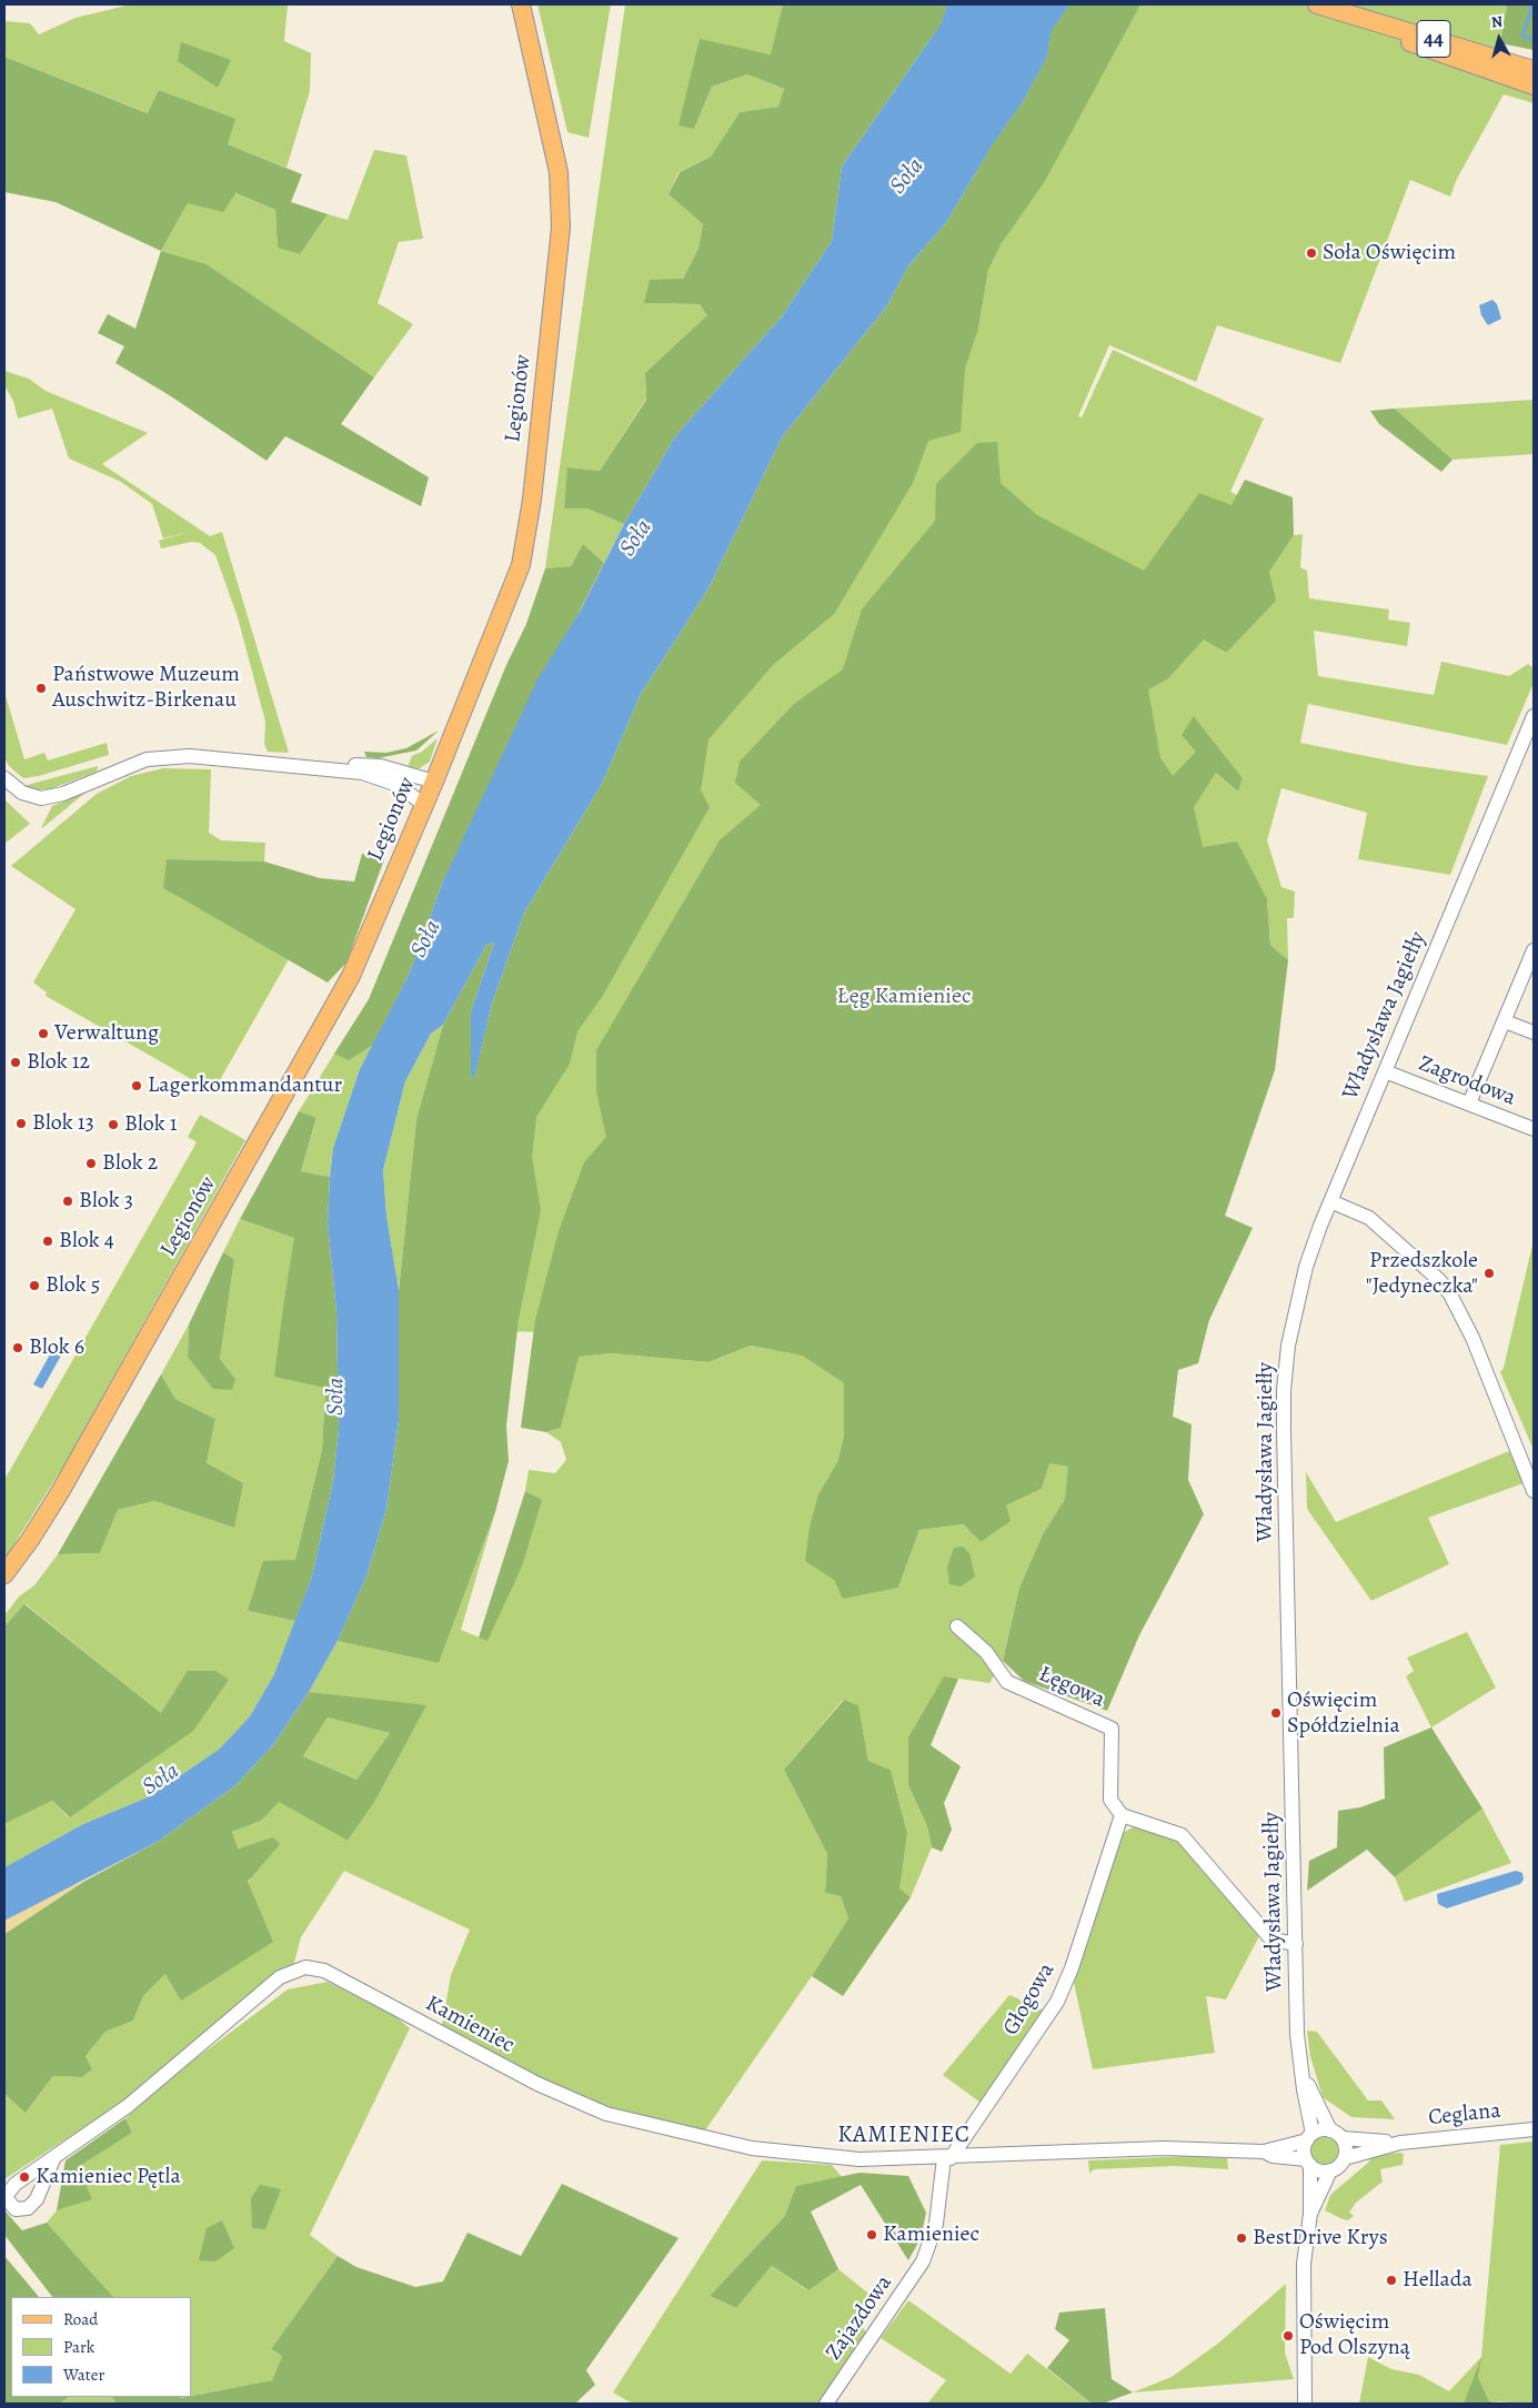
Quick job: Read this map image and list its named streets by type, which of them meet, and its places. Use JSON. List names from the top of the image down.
{
  "streets": {
    "main road": ["44", "Legionów"],
    "street": [
      "Władysława Jagiełły",
      "Zagrodowa",
      "Łęgowa",
      "Głogowa",
      "Kamieniec",
      "Ceglana",
      "Zajazdowa"
    ]
  },
  "crossings": [
    ["Władysława Jagiełły", "Zagrodowa"],
    ["Władysława Jagiełły", "Kamieniec"],
    ["Władysława Jagiełły", "Ceglana"],
    ["Łęgowa", "Głogowa"],
    ["Głogowa", "Kamieniec"],
    ["Głogowa", "Zajazdowa"],
    ["Kamieniec", "Ceglana"],
    ["Kamieniec", "Zajazdowa"]
  ],
  "districts": ["KAMIENIEC"],
  "water": ["Soła"],
  "parks": ["Łęg Kamieniec"],
  "places": [
    "Soła Oświęcim",
    "Państwowe Muzeum Auschwitz-Birkenau",
    "Verwaltung",
    "Blok 12",
    "Lagerkommandantur",
    "Blok 13",
    "Blok 1",
    "Blok 2",
    "Blok 3",
    "Blok 4",
    "Przedszkole \"Jedyneczka\"",
    "Blok 5",
    "Blok 6",
    "Oświęcim Spółdzielnia",
    "Kamieniec Pętla",
    "Kamieniec",
    "BestDrive Krys",
    "Hellada",
    "Oświęcim Pod Olszyną"
  ],
  "legend": ["Road", "Park", "Water"],
  "north": "top"
}
